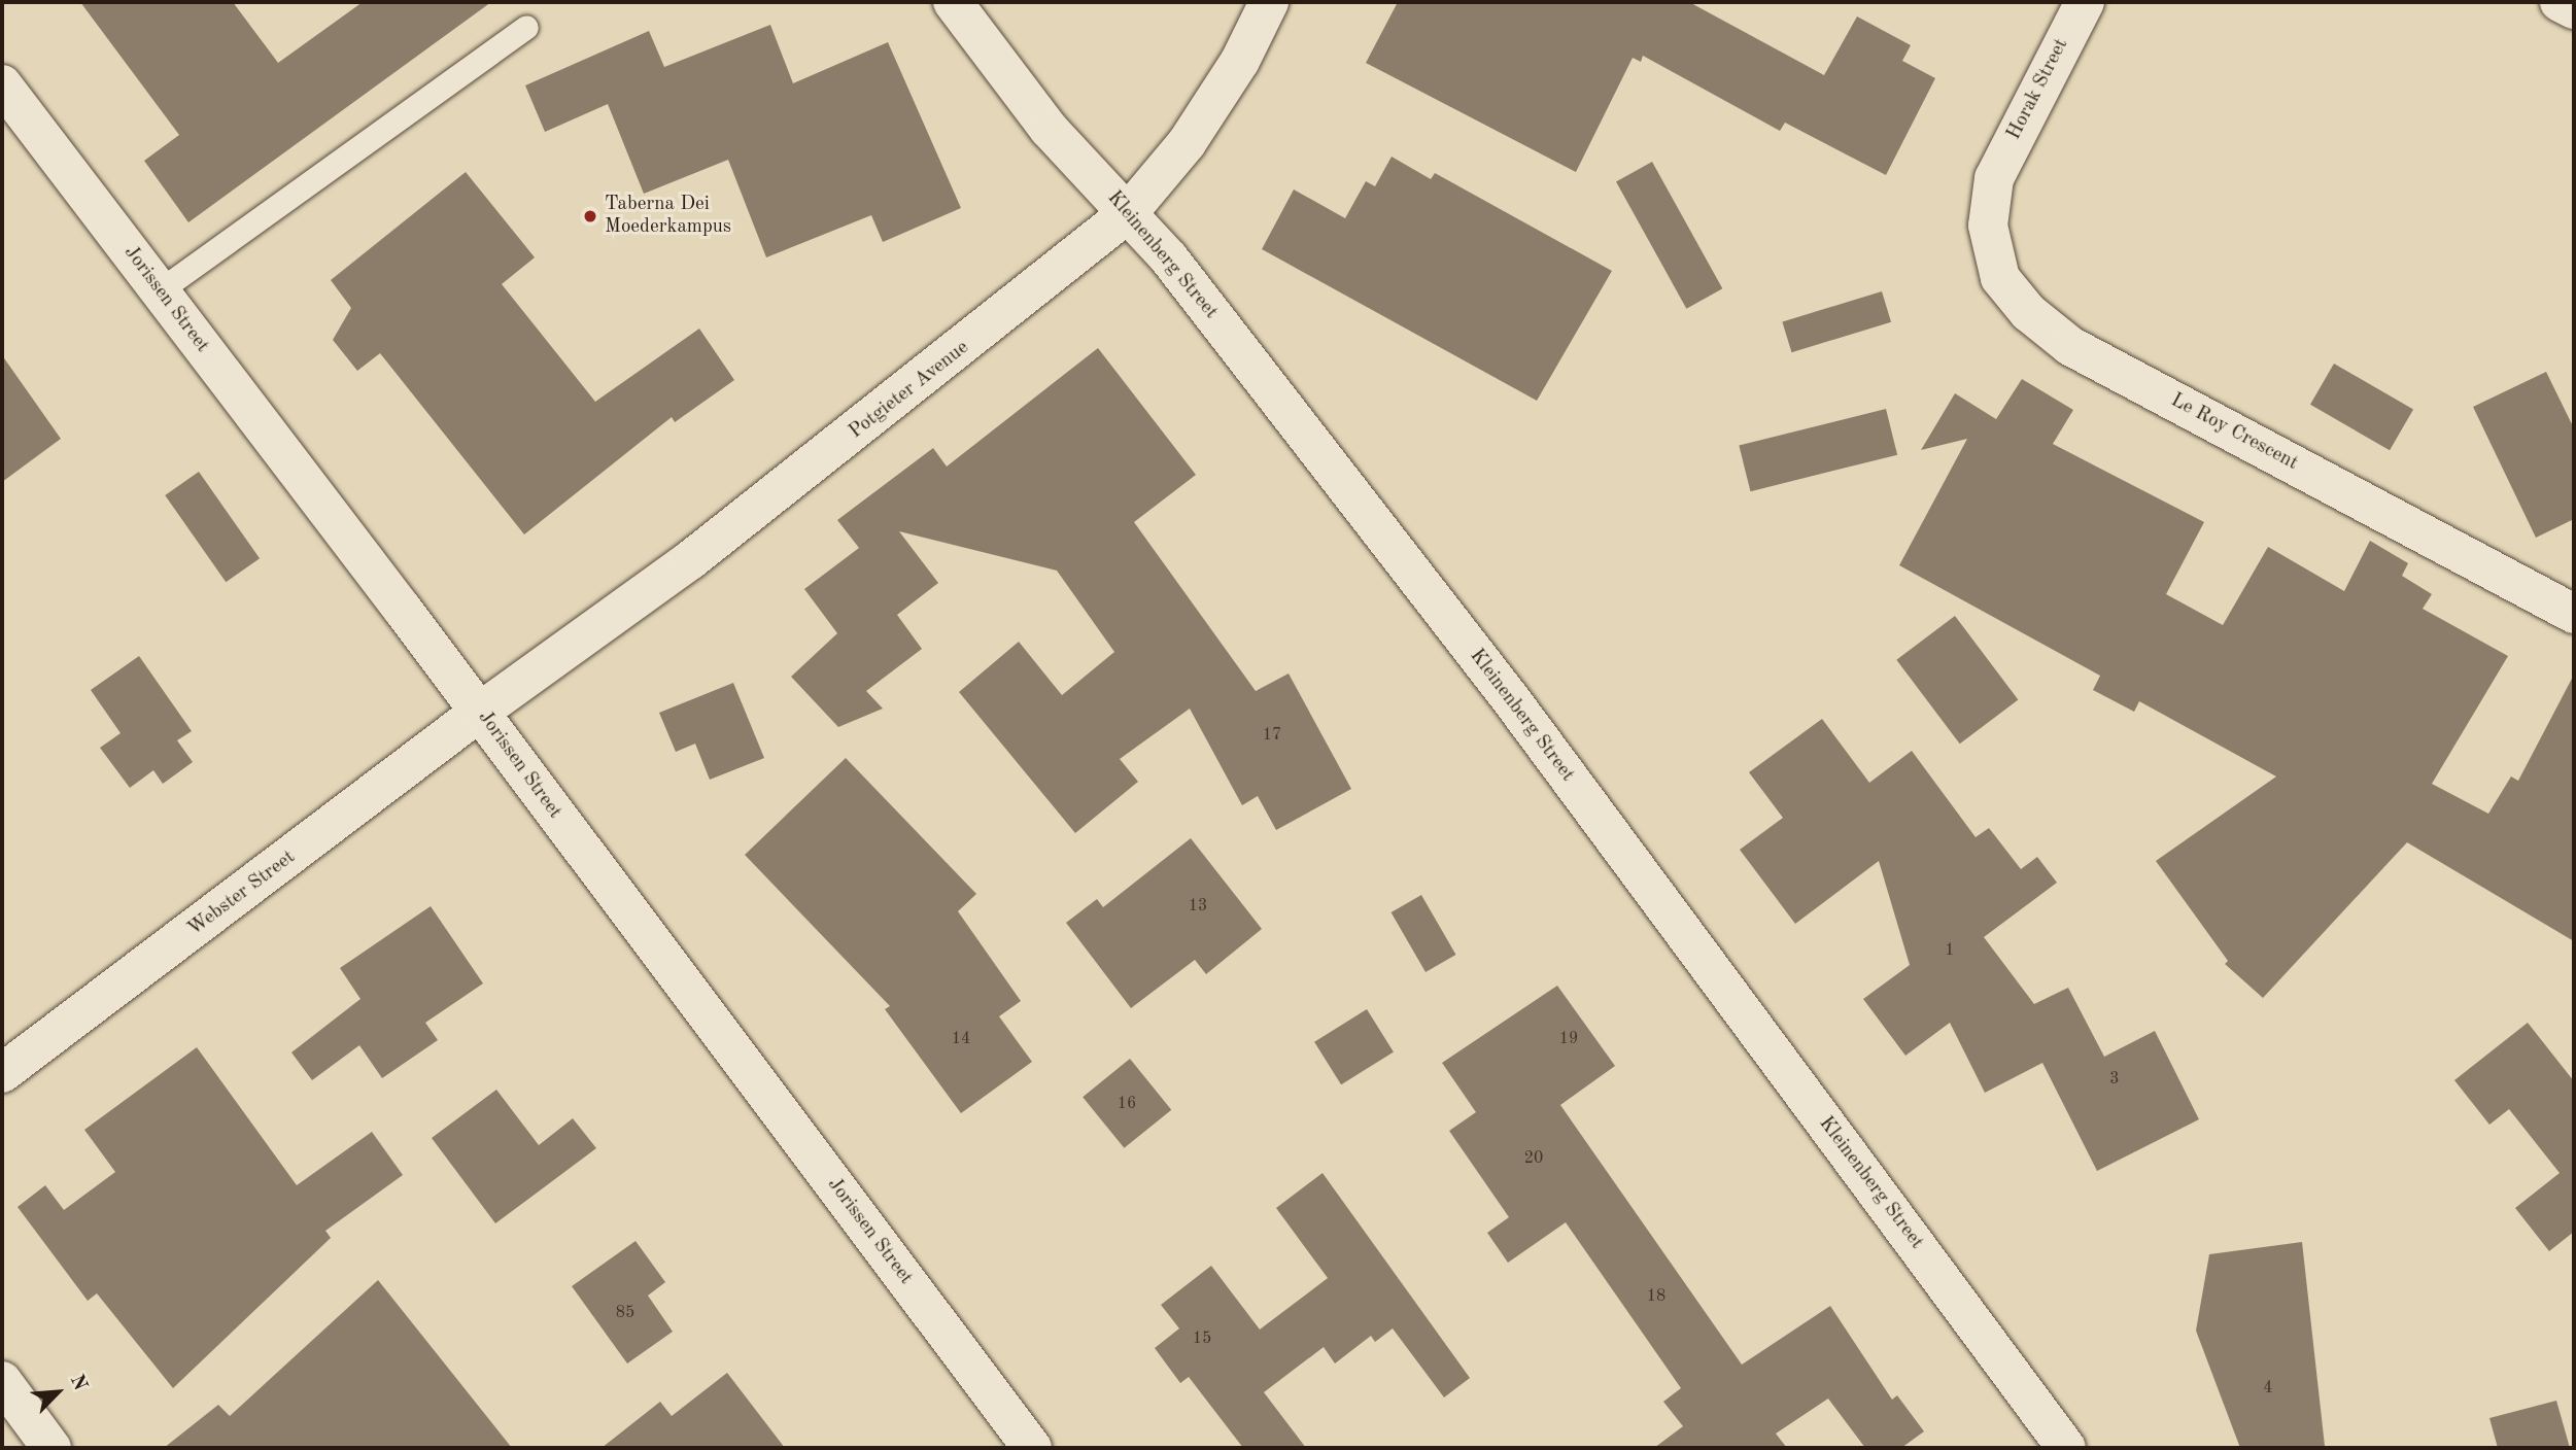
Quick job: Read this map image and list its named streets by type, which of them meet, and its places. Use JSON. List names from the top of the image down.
{
  "streets": {
    "street": [
      "Horak Street",
      "Kleinenberg Street",
      "Jorissen Street",
      "Potgieter Avenue",
      "Le Roy Crescent",
      "Webster Street"
    ]
  },
  "crossings": [
    ["Horak Street", "Le Roy Crescent"],
    ["Kleinenberg Street", "Potgieter Avenue"],
    ["Jorissen Street", "Potgieter Avenue"],
    ["Jorissen Street", "Webster Street"],
    ["Potgieter Avenue", "Webster Street"]
  ],
  "places": ["Taberna Dei Moederkampus"],
  "house_numbers": [
    "17",
    "13",
    "1",
    "14",
    "19",
    "3",
    "16",
    "20",
    "18",
    "85",
    "15",
    "4"
  ],
  "north": "top right"
}
